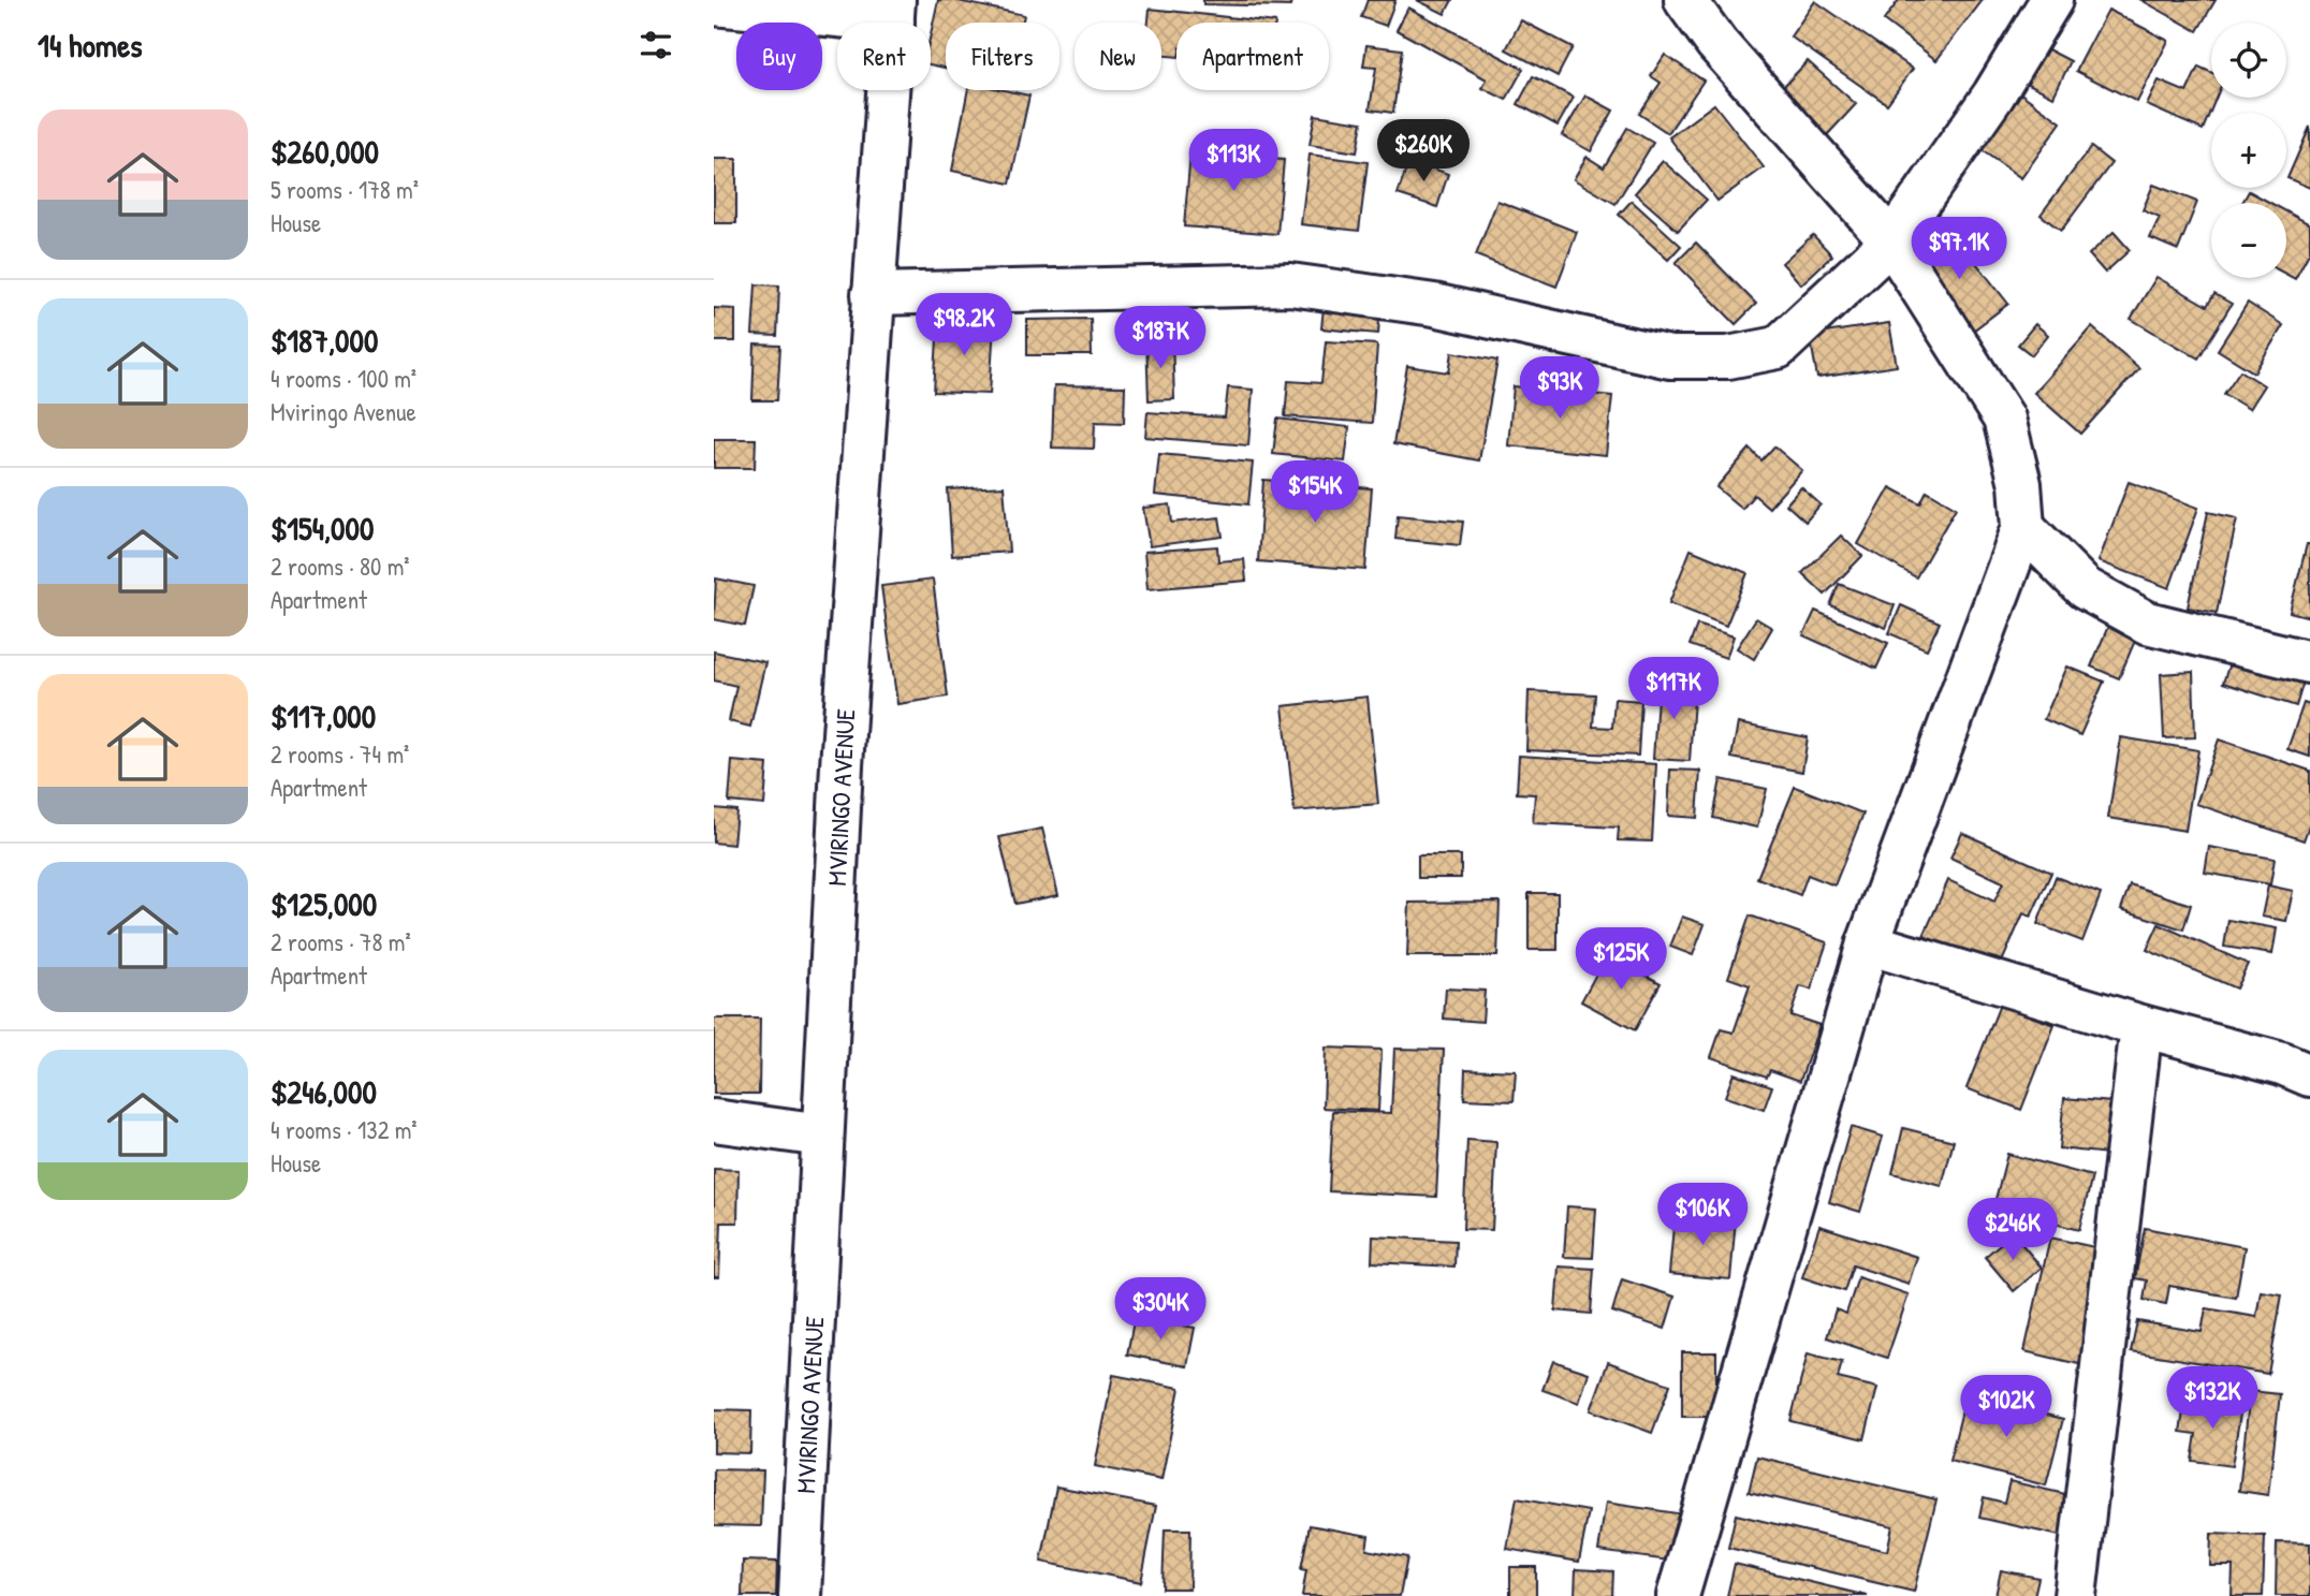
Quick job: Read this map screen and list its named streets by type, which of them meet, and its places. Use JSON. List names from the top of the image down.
{
  "streets": {
    "street": ["MVIRINGO AVENUE"]
  },
  "page": {
    "heading": "14 homes",
    "map_buttons": ["+", "−"],
    "chip": [
      "Buy",
      "Rent",
      "Filters",
      "New",
      "Apartment"
    ],
    "list": [
      {
        "name": "$260,000",
        "note": "5 rooms · 178 m² · House"
      },
      {
        "name": "$187,000",
        "note": "4 rooms · 100 m² · Mviringo Avenue"
      },
      {
        "name": "$154,000",
        "note": "2 rooms · 80 m² · Apartment"
      },
      {
        "name": "$117,000",
        "note": "2 rooms · 74 m² · Apartment"
      },
      {
        "name": "$125,000",
        "note": "2 rooms · 78 m² · Apartment"
      },
      {
        "name": "$246,000",
        "note": "4 rooms · 132 m² · House"
      }
    ],
    "price": [
      "$260K",
      "$113K",
      "$97.1K",
      "$98.2K",
      "$187K",
      "$93K",
      "$154K",
      "$117K",
      "$125K",
      "$106K",
      "$246K",
      "$304K",
      "$132K",
      "$102K"
    ]
  }
}
